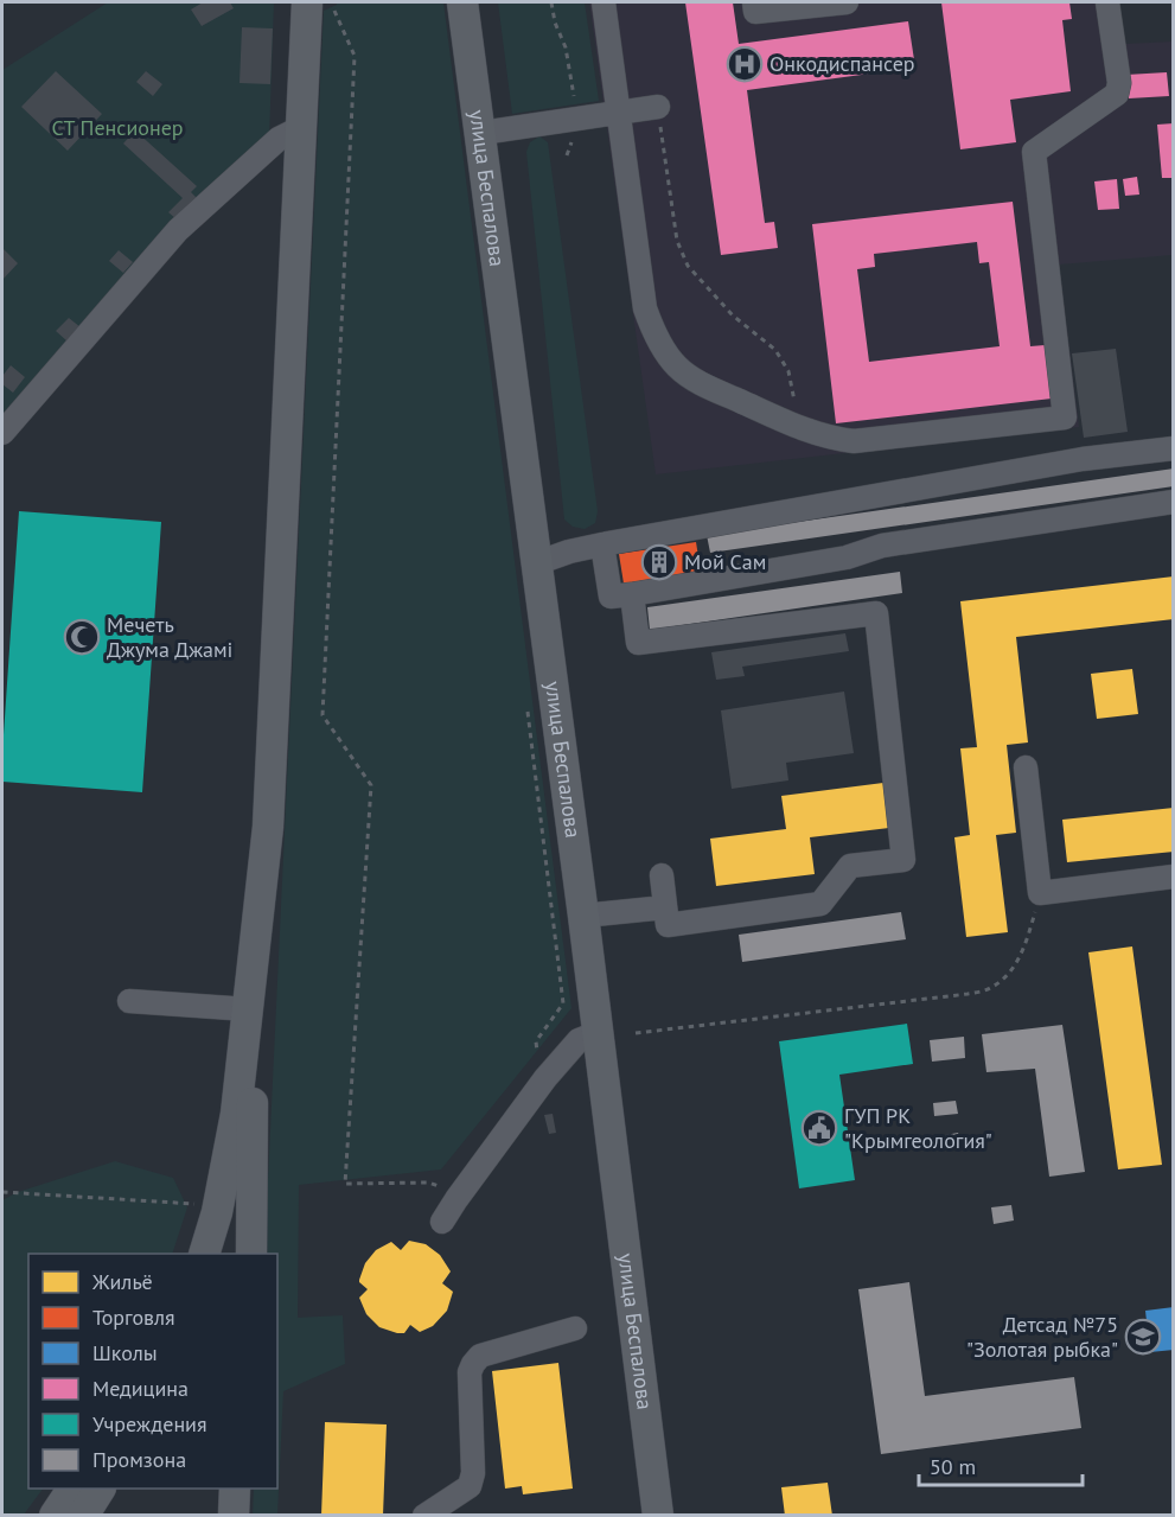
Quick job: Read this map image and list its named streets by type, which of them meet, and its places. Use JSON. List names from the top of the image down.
{
  "streets": {
    "main road": ["улица Беспалова"]
  },
  "parks": ["СТ Пенсионер"],
  "places": {
    "hospital": ["Онкодиспансер"],
    "building": ["Мой Сам"],
    "mosque": ["Мечеть Джума Джамі"],
    "public building": ["ГУП РК \"Крымгеология\""],
    "school or university": ["Детсад №75 \"Золотая рыбка\""]
  },
  "legend": [
    "Жильё",
    "Торговля",
    "Школы",
    "Медицина",
    "Учреждения",
    "Промзона"
  ],
  "scale_bar": "50 m"
}
